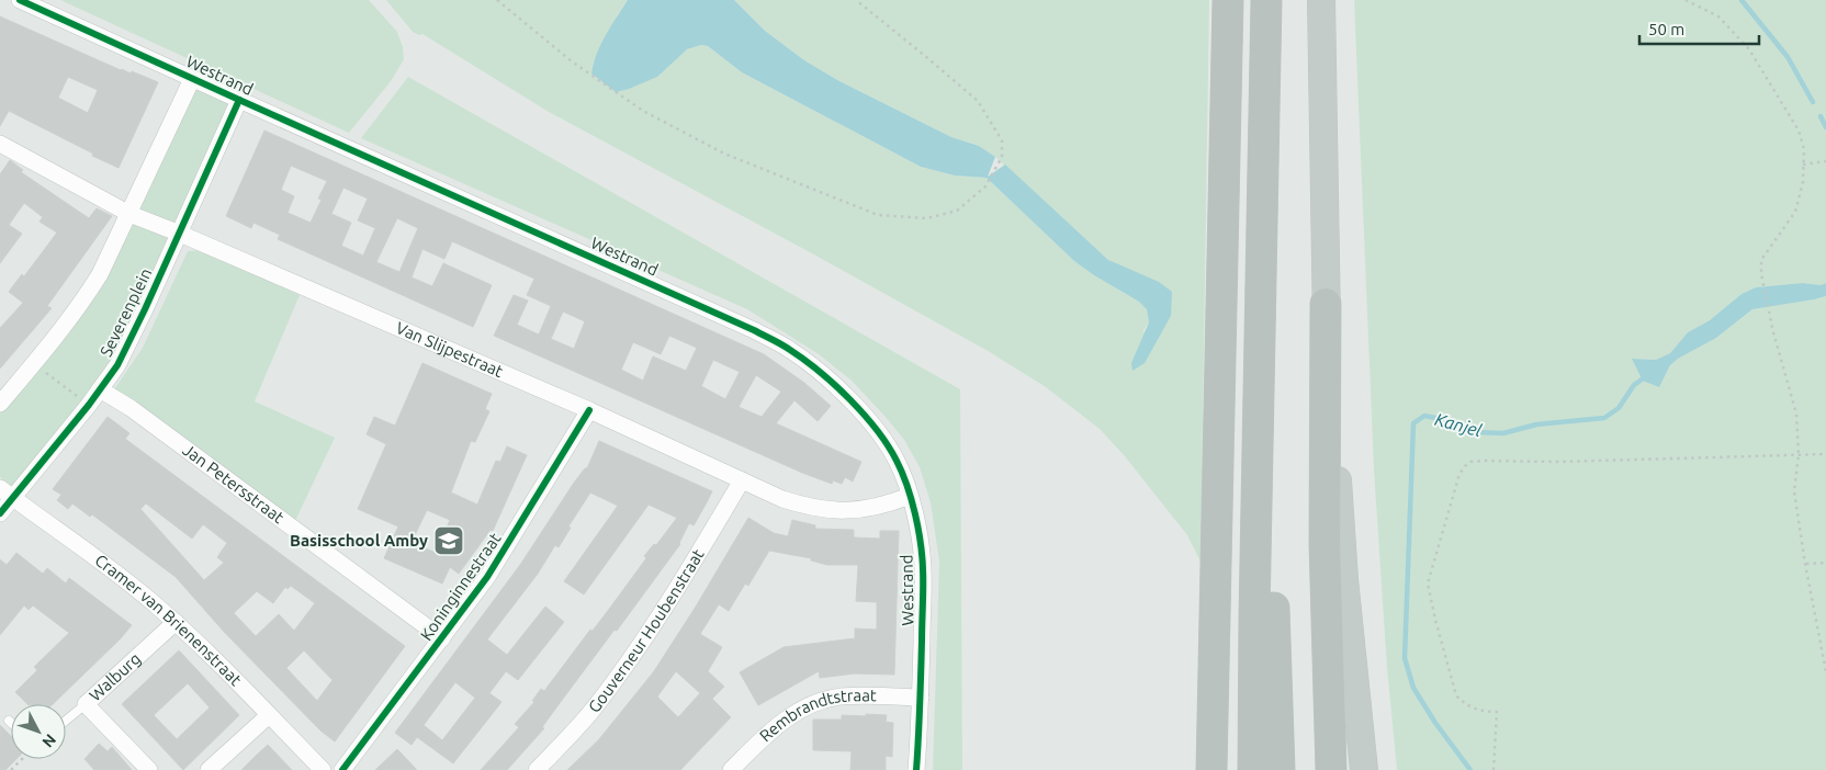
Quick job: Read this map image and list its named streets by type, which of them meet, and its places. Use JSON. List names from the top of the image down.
{
  "streets": {
    "street": [
      "Westrand",
      "Severenplein",
      "Van Slijpestraat",
      "Jan Petersstraat",
      "Koninginnestraat",
      "Cramer van Brienenstraat",
      "Gouverneur Houbenstraat",
      "Walburg",
      "Rembrandtstraat"
    ]
  },
  "crossings": [
    ["Westrand", "Severenplein"],
    ["Westrand", "Van Slijpestraat"],
    ["Westrand", "Rembrandtstraat"],
    ["Severenplein", "Van Slijpestraat"],
    ["Severenplein", "Jan Petersstraat"],
    ["Severenplein", "Cramer van Brienenstraat"],
    ["Van Slijpestraat", "Koninginnestraat"],
    ["Van Slijpestraat", "Gouverneur Houbenstraat"],
    ["Jan Petersstraat", "Koninginnestraat"],
    ["Cramer van Brienenstraat", "Walburg"]
  ],
  "water": ["Kanjel"],
  "places": {
    "school or university": ["Basisschool Amby"]
  },
  "scale_bar": "50 m",
  "north": "bottom right"
}
